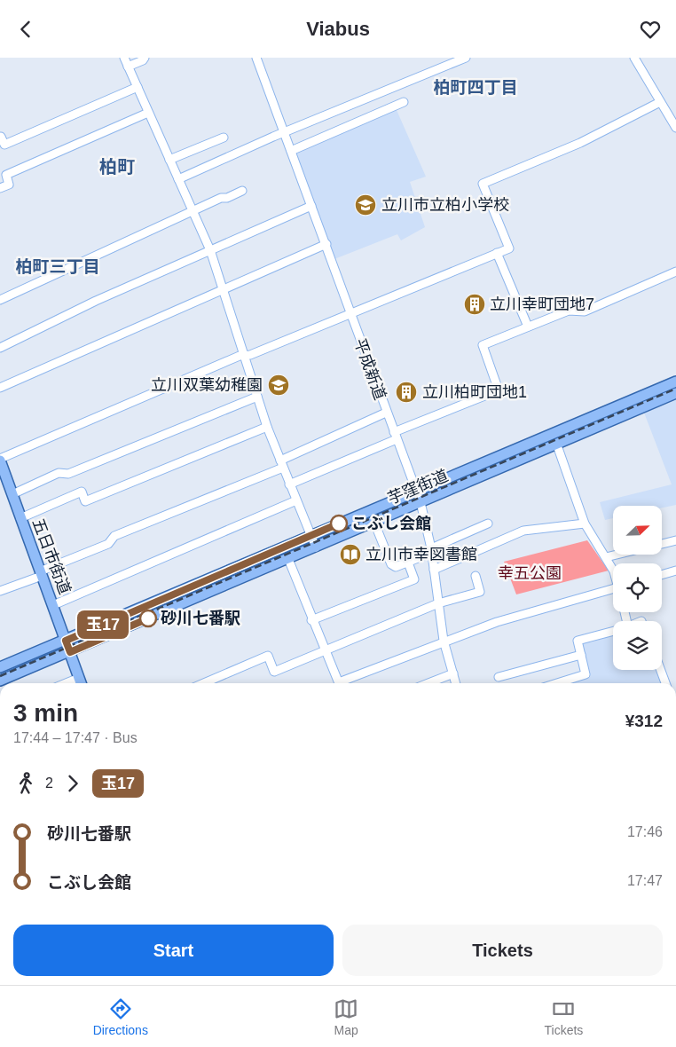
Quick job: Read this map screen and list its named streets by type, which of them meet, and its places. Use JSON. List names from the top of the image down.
{
  "streets": {
    "main road": ["芋窪街道", "五日市街道"],
    "street": ["平成新道"]
  },
  "crossings": [
    ["平成新道", "芋窪街道"],
    ["芋窪街道", "五日市街道"]
  ],
  "districts": ["柏町四丁目", "柏町", "柏町三丁目"],
  "parks": ["幸五公園"],
  "places": {
    "school or university": ["立川市立柏小学校", "立川双葉幼稚園"],
    "building": ["立川幸町団地7", "立川柏町団地1"],
    "other": ["こぶし会館", "砂川七番駅"],
    "library": ["立川市幸図書館"]
  },
  "lines": ["bus line 玉17"],
  "north": "top right",
  "page": {
    "header": "Viabus",
    "on_map": "玉17",
    "heading": ["3 min", "17:44 – 17:47 · Bus", "¥312"],
    "legs": ["2", "玉17"],
    "list": [
      {
        "name": "砂川七番駅",
        "value": "17:46"
      },
      {
        "name": "こぶし会館",
        "value": "17:47"
      }
    ],
    "buttons": ["Start", "Tickets"],
    "tabs": ["Directions", "Map", "Tickets"]
  }
}
